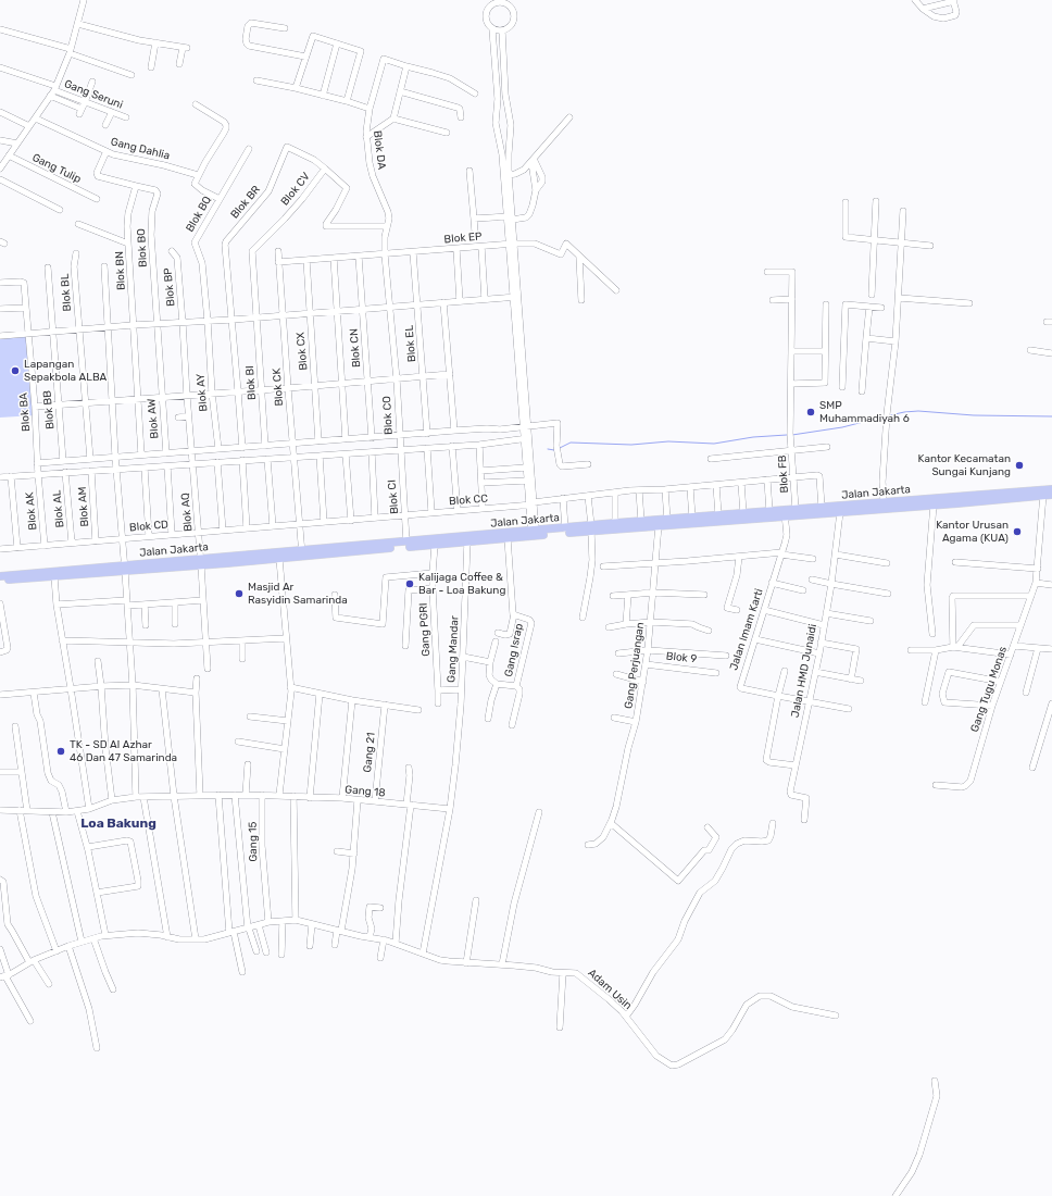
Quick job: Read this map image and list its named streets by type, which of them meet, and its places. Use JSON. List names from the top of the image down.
{
  "streets": {
    "main road": ["Jalan Jakarta"],
    "street": [
      "Gang Seruni",
      "Gang Dahlia",
      "Blok DA",
      "Gang Tulip",
      "Blok CV",
      "Blok BR",
      "Blok BQ",
      "Blok EP",
      "Blok BO",
      "Blok BN",
      "Blok BP",
      "Blok BL",
      "Blok EL",
      "Blok CN",
      "Blok CX",
      "Blok BI",
      "Blok CK",
      "Blok AY",
      "Blok BB",
      "Blok BA",
      "Blok CO",
      "Blok AW",
      "Blok FB",
      "Blok CI",
      "Blok CC",
      "Blok AM",
      "Blok AL",
      "Blok AK",
      "Blok AQ",
      "Blok CD",
      "Gang PGRI",
      "Jalan Imam Karti",
      "Gang Mandar",
      "Gang Israp",
      "Blok 9",
      "Gang Perjuangan",
      "Jalan HMD Junaidi",
      "Gang Tugu Monas",
      "Gang 21",
      "Gang 18",
      "Gang 15",
      "Adam Usin"
    ]
  },
  "crossings": [
    ["Blok DA", "Blok CV"],
    ["Blok DA", "Blok EP"],
    ["Blok DA", "Blok CO"],
    ["Blok CV", "Blok BR"],
    ["Blok CV", "Blok BI"],
    ["Blok BQ", "Blok AY"],
    ["Blok EP", "Blok EL"],
    ["Blok EP", "Blok CN"],
    ["Blok EP", "Blok CX"],
    ["Blok EP", "Blok CK"],
    ["Blok BO", "Blok BN"],
    ["Blok BO", "Blok AW"],
    ["Blok BP", "Blok AQ"],
    ["Blok BA", "Blok AK"],
    ["Blok CO", "Blok CI"],
    ["Blok FB", "Jalan Jakarta"],
    ["Blok FB", "Blok CC"],
    ["Jalan Jakarta", "Blok CI"],
    ["Jalan Jakarta", "Blok CC"],
    ["Jalan Jakarta", "Blok AQ"],
    ["Jalan Jakarta", "Gang PGRI"],
    ["Jalan Jakarta", "Jalan Imam Karti"],
    ["Jalan Jakarta", "Gang Mandar"],
    ["Jalan Jakarta", "Gang Israp"],
    ["Jalan Jakarta", "Gang Perjuangan"],
    ["Jalan Jakarta", "Jalan HMD Junaidi"],
    ["Jalan Jakarta", "Gang Tugu Monas"],
    ["Blok CI", "Blok CC"],
    ["Blok CI", "Blok CD"],
    ["Blok CC", "Blok CD"],
    ["Blok AM", "Blok CD"],
    ["Blok AL", "Blok CD"],
    ["Blok AK", "Blok CD"],
    ["Blok AQ", "Blok CD"],
    ["Jalan Imam Karti", "Jalan HMD Junaidi"],
    ["Gang Mandar", "Gang 18"],
    ["Gang Mandar", "Adam Usin"],
    ["Blok 9", "Gang Perjuangan"],
    ["Gang 21", "Gang 18"],
    ["Gang 18", "Gang 15"],
    ["Gang 15", "Adam Usin"]
  ],
  "districts": ["Loa Bakung"],
  "places": [
    "Lapangan Sepakbola ALBA",
    "SMP Muhammadiyah 6",
    "Kantor Kecamatan Sungai Kunjang",
    "Kantor Urusan Agama (KUA)",
    "Kalijaga Coffee & Bar - Loa Bakung",
    "Masjid Ar Rasyidin Samarinda",
    "TK - SD Al Azhar 46 Dan 47 Samarinda"
  ]
}
